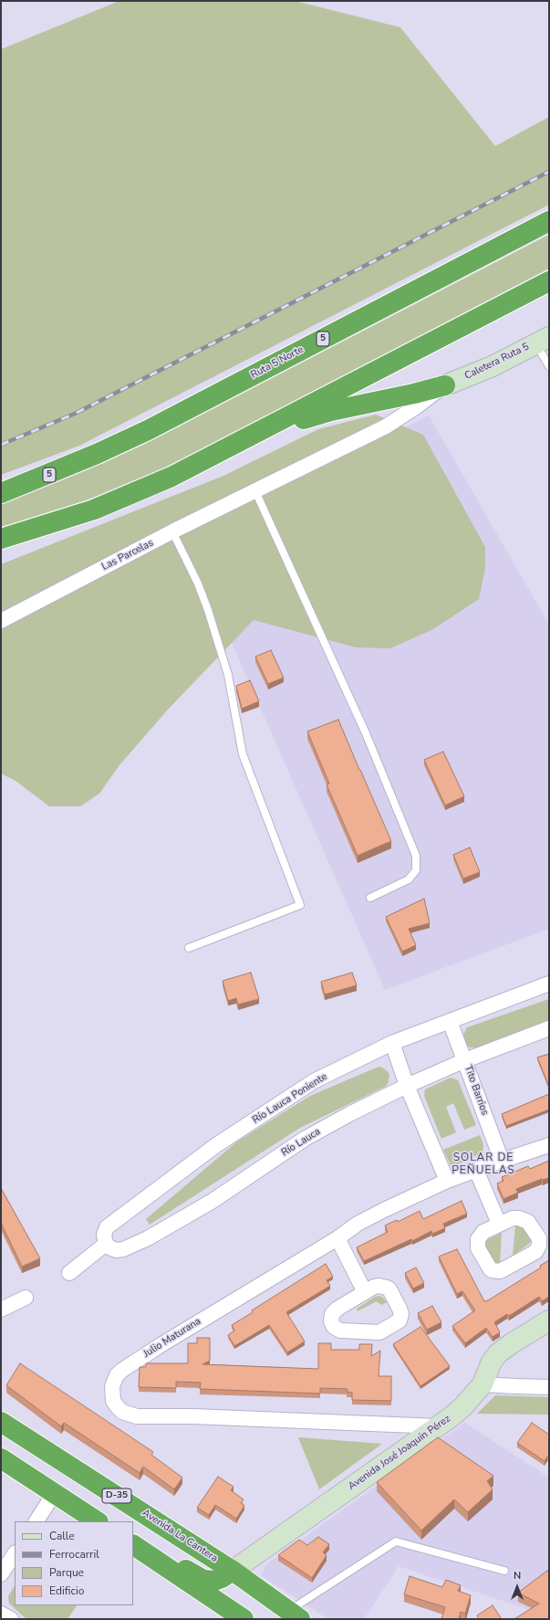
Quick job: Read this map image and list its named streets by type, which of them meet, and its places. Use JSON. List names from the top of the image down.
{
  "streets": {
    "highway": [
      "5",
      "Ruta 5 Norte",
      "D-35",
      "Avenida La Cantera"
    ],
    "main road": ["Caletera Ruta 5", "Avenida José Joaquín Pérez"],
    "street": [
      "Las Parcelas",
      "Tito Barrios",
      "Río Lauca Poniente",
      "Río Lauca",
      "Julio Maturana"
    ]
  },
  "crossings": [
    ["Caletera Ruta 5", "Las Parcelas"],
    ["Tito Barrios", "Río Lauca Poniente"],
    ["Tito Barrios", "Río Lauca"],
    ["Tito Barrios", "Julio Maturana"],
    ["Río Lauca Poniente", "Río Lauca"],
    ["Julio Maturana", "Avenida José Joaquín Pérez"],
    ["Avenida José Joaquín Pérez", "Avenida La Cantera"]
  ],
  "districts": ["SOLAR DE PEÑUELAS"],
  "legend": [
    "Calle",
    "Ferrocarril",
    "Parque",
    "Edificio"
  ],
  "north": "top"
}
